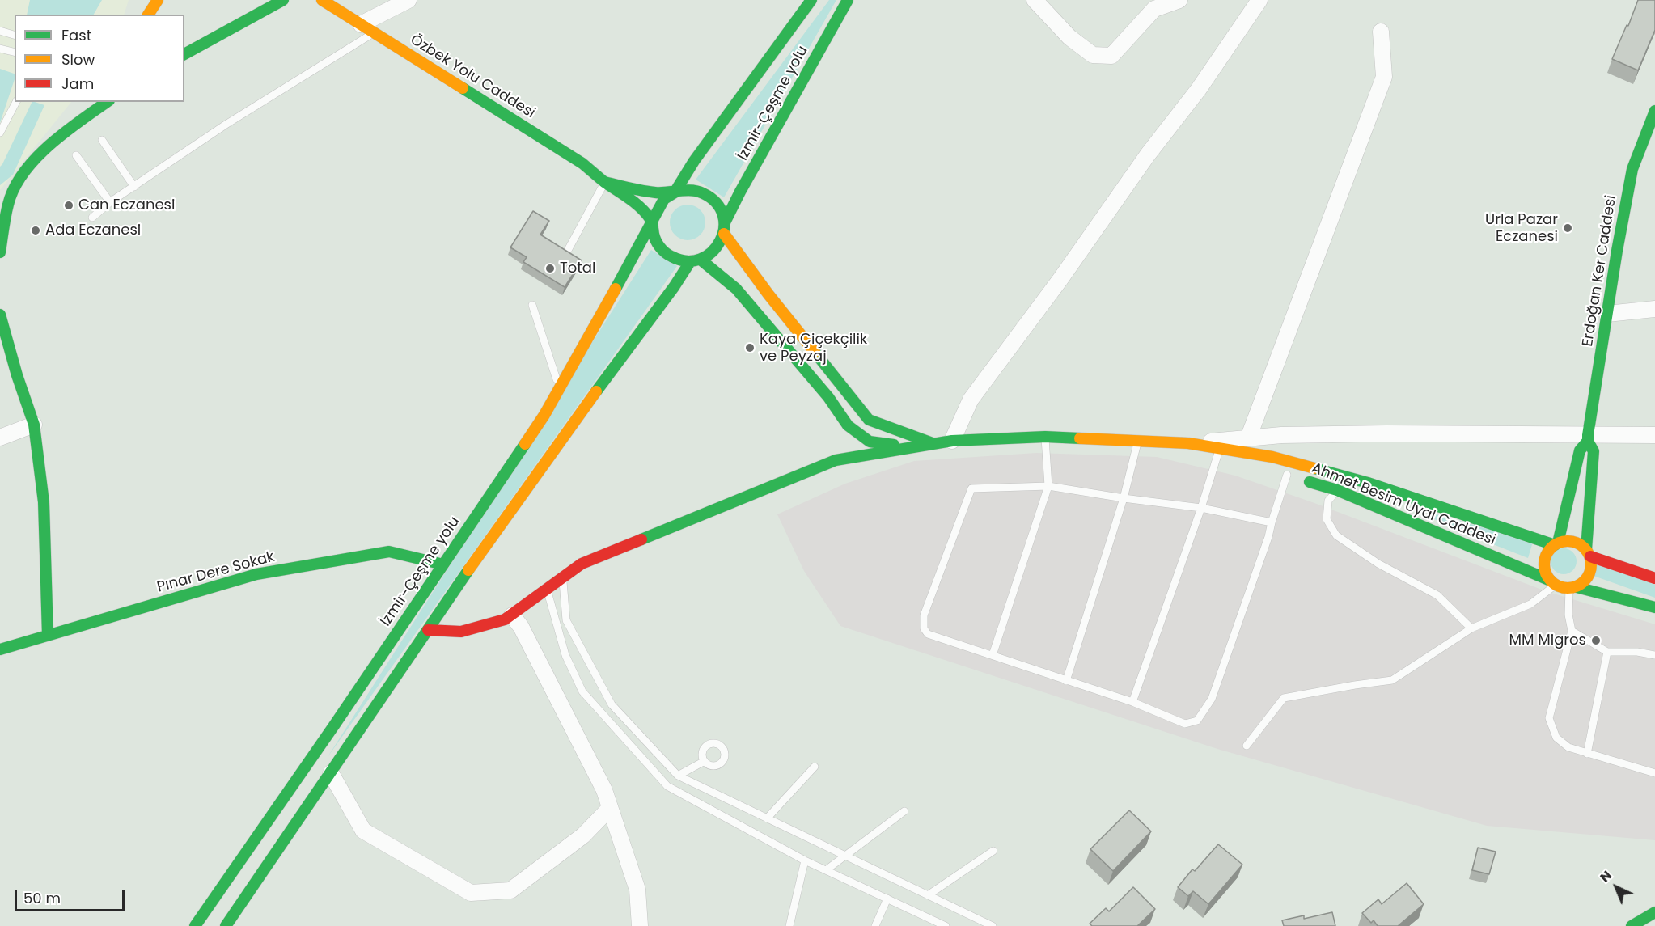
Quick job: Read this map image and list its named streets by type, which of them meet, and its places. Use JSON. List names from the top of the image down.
{
  "streets": {
    "main road": [
      "Özbek Yolu Caddesi",
      "İzmir-Çeşme yolu",
      "Erdoğan Ker Caddesi",
      "Ahmet Besim Uyal Caddesi",
      "Pınar Dere Sokak"
    ]
  },
  "crossings": [
    ["Özbek Yolu Caddesi", "İzmir-Çeşme yolu"],
    ["İzmir-Çeşme yolu", "Pınar Dere Sokak"],
    ["Erdoğan Ker Caddesi", "Ahmet Besim Uyal Caddesi"]
  ],
  "places": [
    "Can Eczanesi",
    "Urla Pazar Eczanesi",
    "Ada Eczanesi",
    "Total",
    "Kaya Çiçekçilik ve Peyzaj",
    "MM Migros"
  ],
  "legend": ["Fast", "Slow", "Jam"],
  "scale_bar": "50 m",
  "north": "top left"
}
